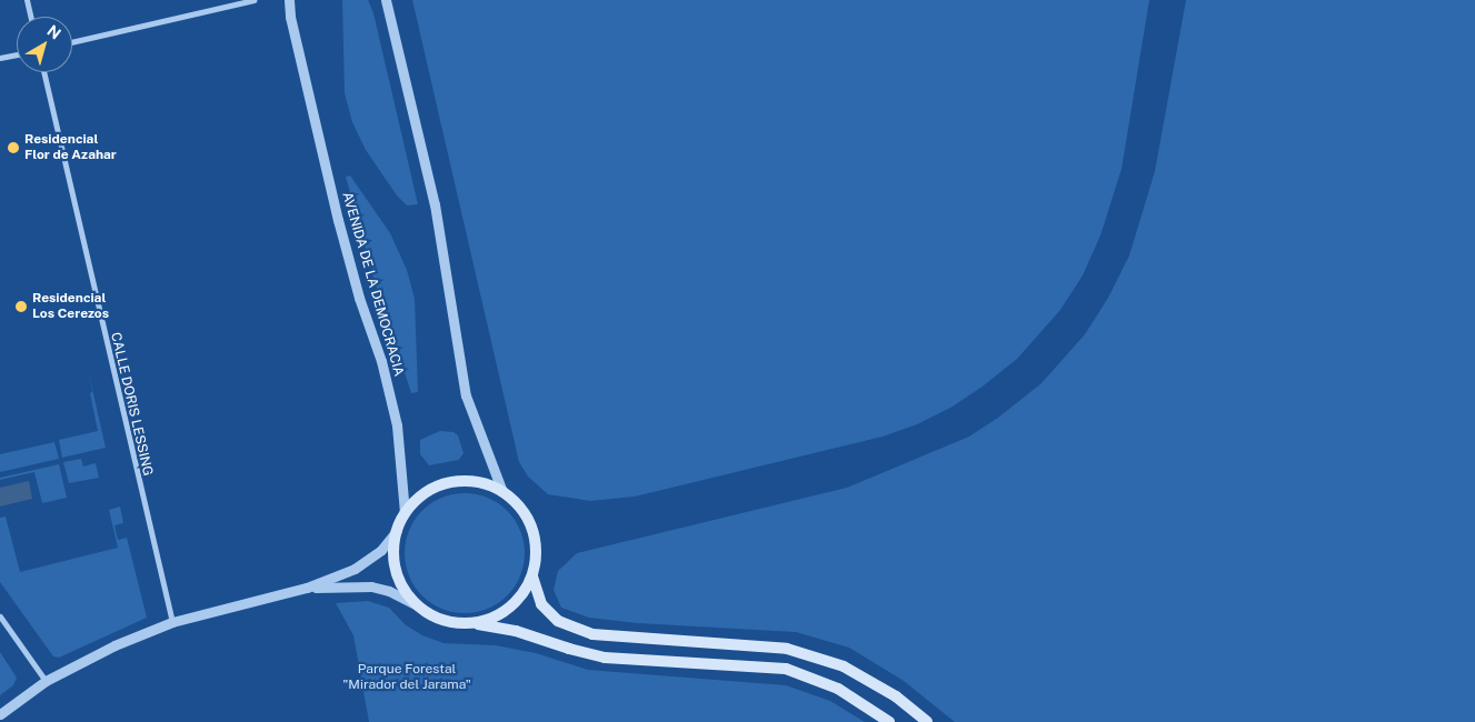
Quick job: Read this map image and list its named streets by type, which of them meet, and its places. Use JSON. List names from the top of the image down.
{
  "streets": {
    "street": ["AVENIDA DE LA DEMOCRACIA", "CALLE DORIS LESSING"]
  },
  "parks": ["Parque Forestal \"Mirador del Jarama\""],
  "places": ["Residencial Flor de Azahar", "Residencial Los Cerezos"],
  "north": "top right"
}
